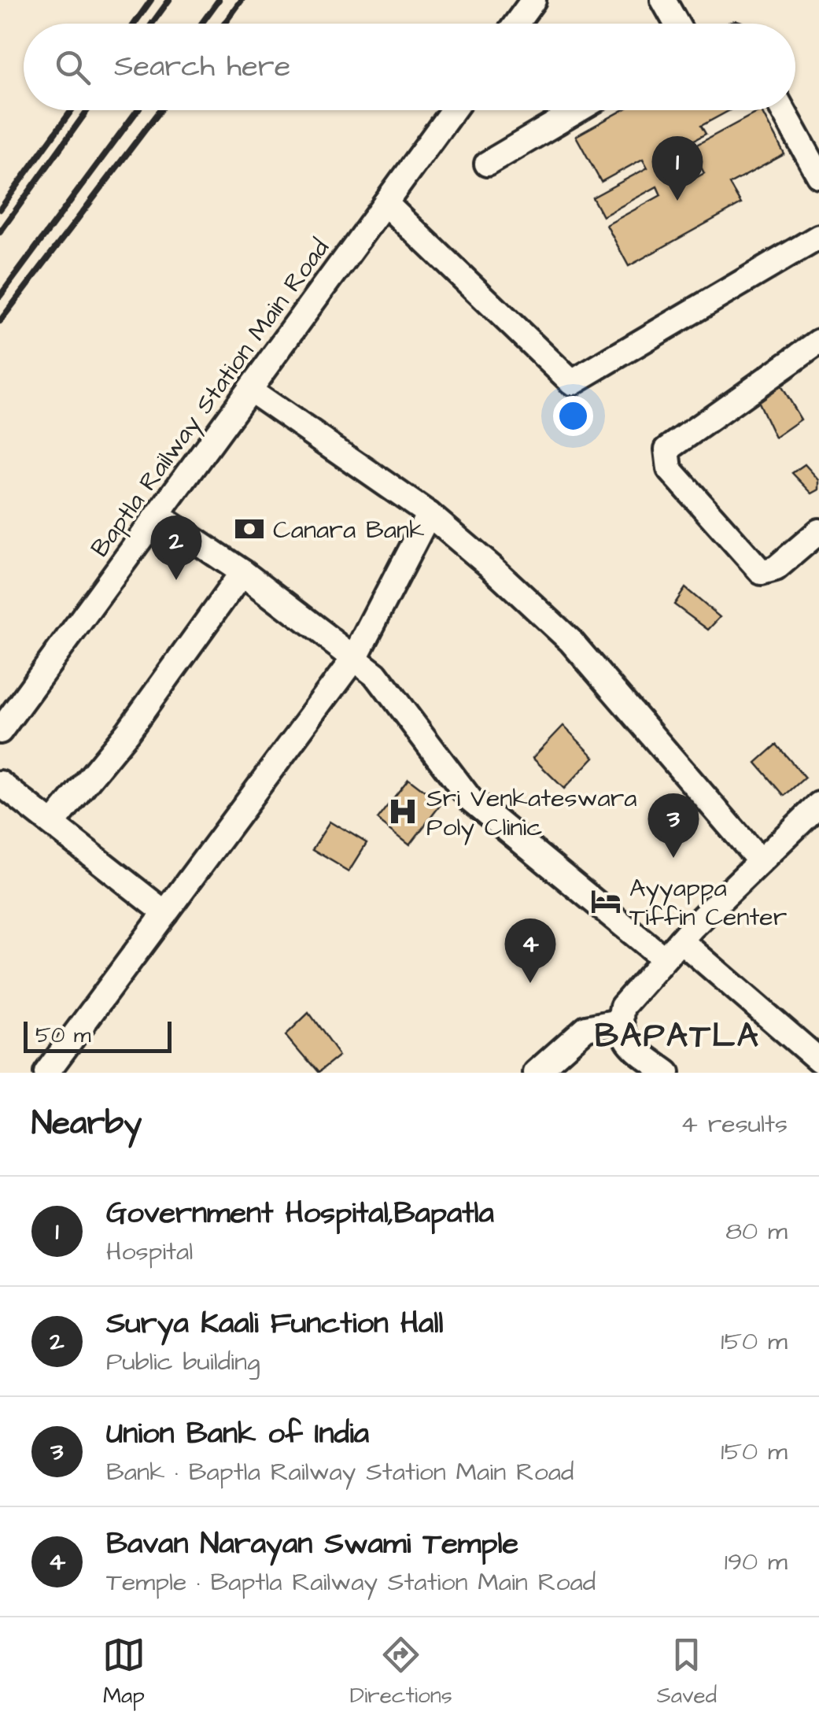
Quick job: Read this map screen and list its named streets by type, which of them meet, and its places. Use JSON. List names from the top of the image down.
{
  "streets": {
    "street": ["Baptla Railway Station Main Road"]
  },
  "districts": ["BAPATLA"],
  "places": {
    "bank": ["Canara Bank"],
    "hospital": ["Sri Venkateswara Poly Clinic"],
    "hotel": ["Ayyappa Tiffin Center"]
  },
  "scale_bar": "50 m",
  "page": {
    "search": "Search here",
    "pins": [
      "1",
      "2",
      "3",
      "4"
    ],
    "scale": "50 m",
    "heading": ["Nearby", "4 results"],
    "list": [
      {
        "mark": "1",
        "name": "Government Hospital,Bapatla",
        "note": "Hospital",
        "value": "80 m"
      },
      {
        "mark": "2",
        "name": "Surya Kaali Function Hall",
        "note": "Public building",
        "value": "150 m"
      },
      {
        "mark": "3",
        "name": "Union Bank of India",
        "note": "Bank · Baptla Railway Station Main Road",
        "value": "150 m"
      },
      {
        "mark": "4",
        "name": "Bavan Narayan Swami Temple",
        "note": "Temple · Baptla Railway Station Main Road",
        "value": "190 m"
      }
    ],
    "nav": ["Map", "Directions", "Saved"]
  }
}
